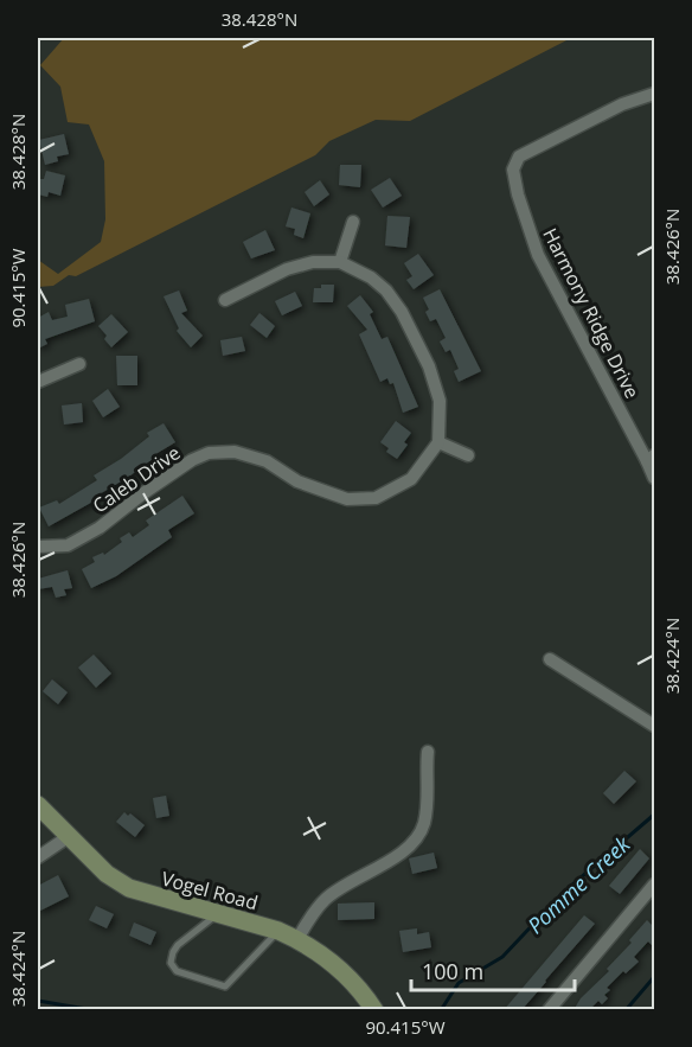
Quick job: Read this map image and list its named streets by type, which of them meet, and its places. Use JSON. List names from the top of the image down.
{
  "streets": {
    "street": ["Harmony Ridge Drive", "Caleb Drive", "Vogel Road"]
  },
  "water": ["Pomme Creek"],
  "scale_bar": "100 m",
  "coordinates": [
    "38.428°N",
    "38.426°N",
    "90.415°W",
    "38.424°N"
  ]
}
